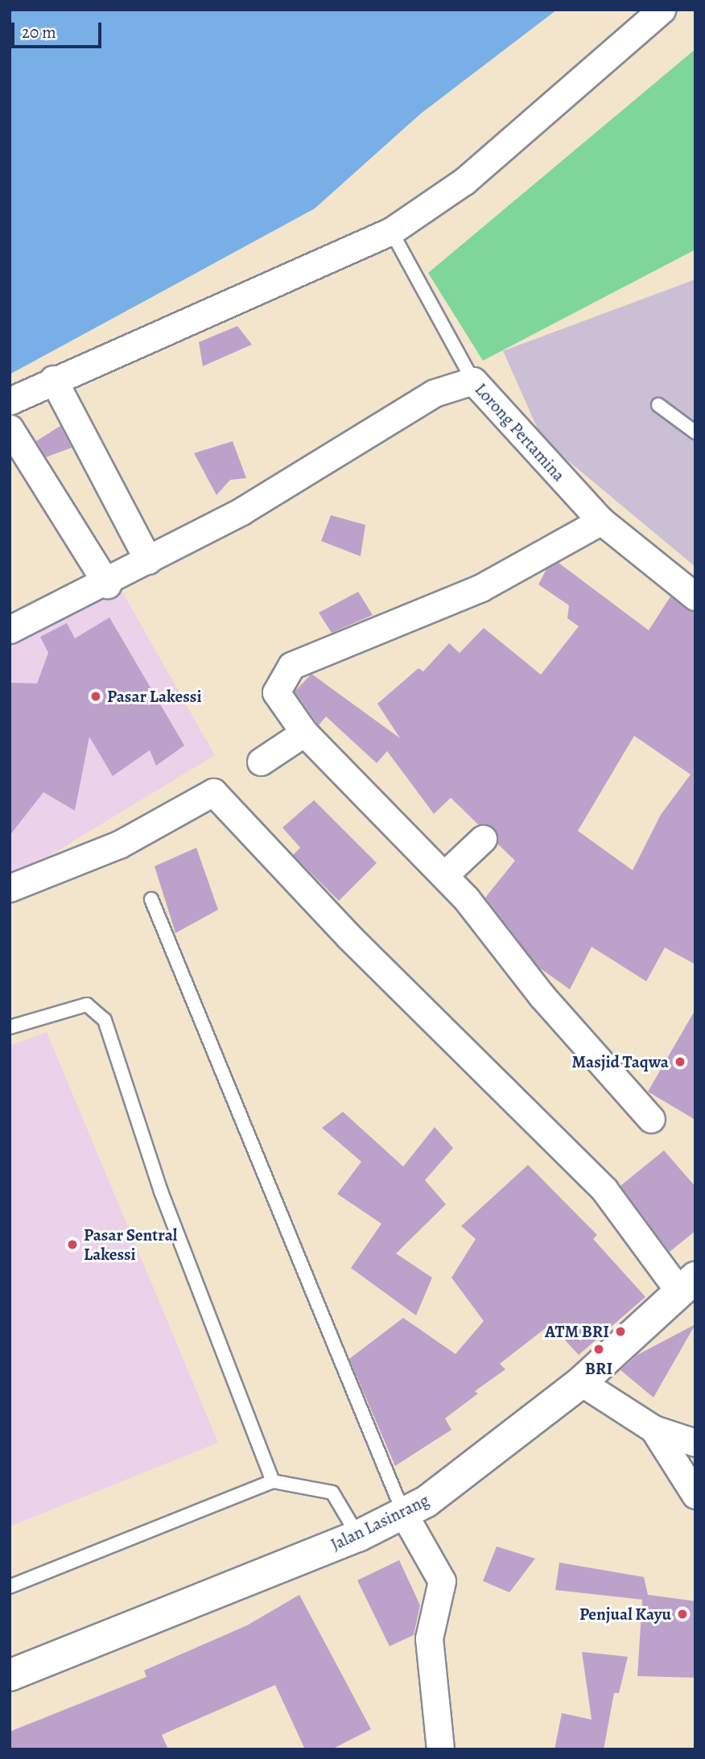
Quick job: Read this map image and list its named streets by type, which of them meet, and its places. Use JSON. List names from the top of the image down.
{
  "streets": {
    "highway": ["Jalan Lasinrang"],
    "street": ["Lorong Pertamina"]
  },
  "places": [
    "Pasar Lakessi",
    "Masjid Taqwa",
    "Pasar Sentral Lakessi",
    "ATM BRI",
    "BRI",
    "Penjual Kayu"
  ],
  "scale_bar": "20 m"
}
